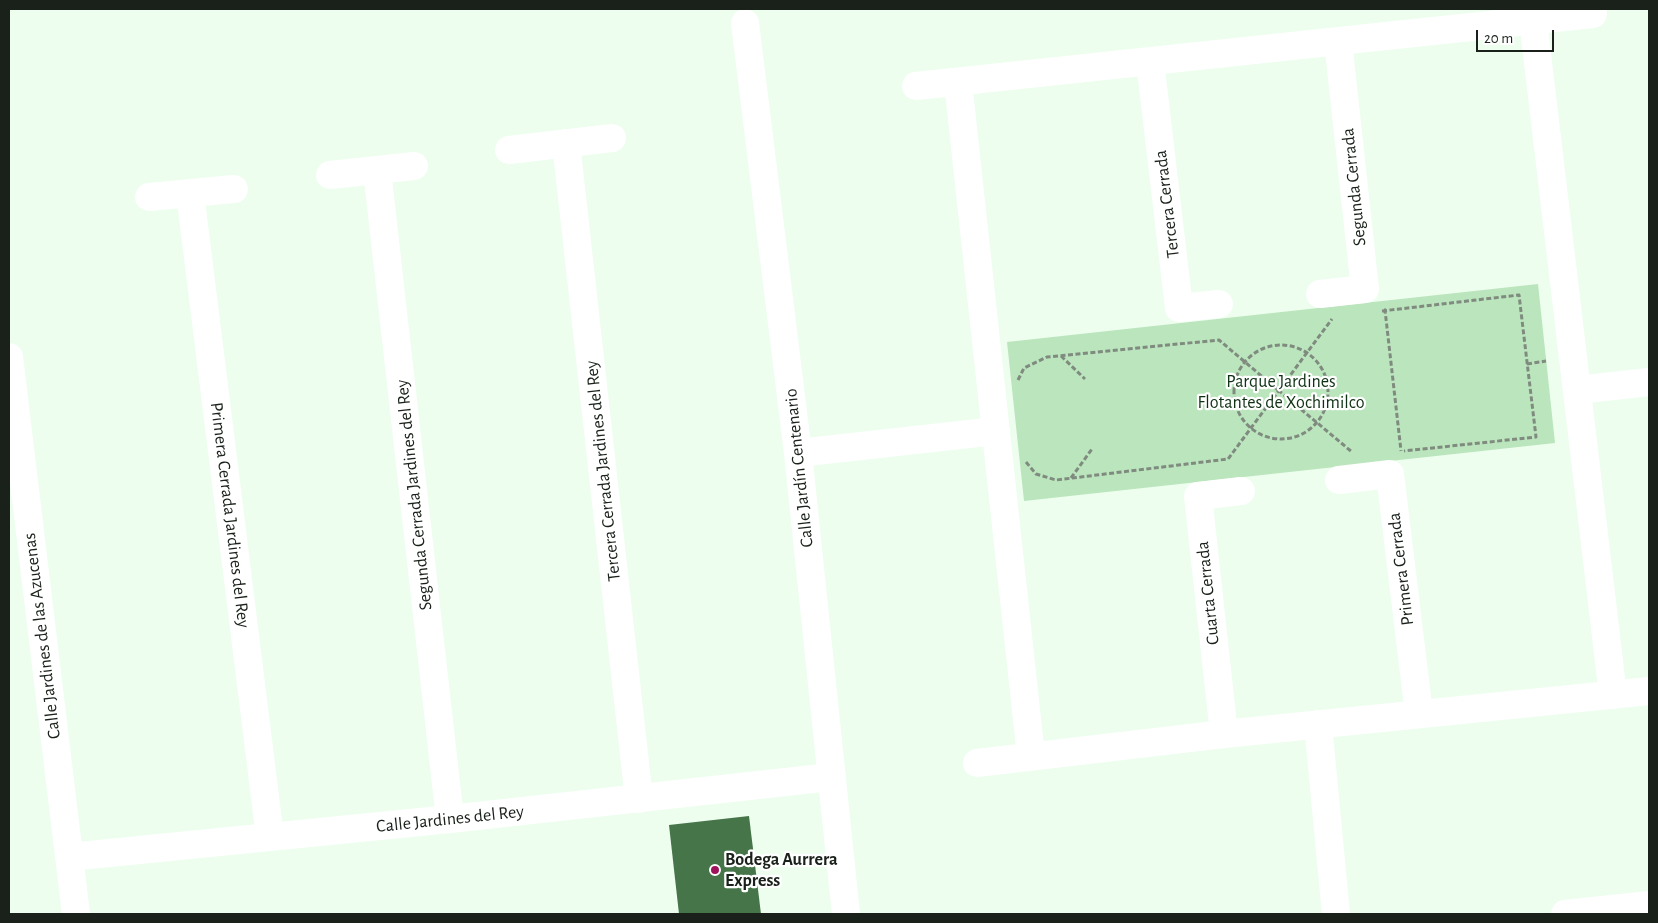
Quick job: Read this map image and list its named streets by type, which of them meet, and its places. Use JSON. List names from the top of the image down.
{
  "streets": {
    "street": [
      "Segunda Cerrada",
      "Tercera Cerrada",
      "Calle Jardín Centenario",
      "Tercera Cerrada Jardines del Rey",
      "Segunda Cerrada Jardines del Rey",
      "Primera Cerrada Jardines del Rey",
      "Primera Cerrada",
      "Cuarta Cerrada",
      "Calle Jardines de las Azucenas",
      "Calle Jardines del Rey"
    ]
  },
  "crossings": [
    ["Calle Jardín Centenario", "Calle Jardines del Rey"],
    ["Tercera Cerrada Jardines del Rey", "Calle Jardines del Rey"],
    ["Segunda Cerrada Jardines del Rey", "Calle Jardines del Rey"],
    ["Primera Cerrada Jardines del Rey", "Calle Jardines del Rey"],
    ["Calle Jardines de las Azucenas", "Calle Jardines del Rey"]
  ],
  "parks": ["Parque Jardines Flotantes de Xochimilco"],
  "places": ["Bodega Aurrera Express"],
  "scale_bar": "20 m"
}
